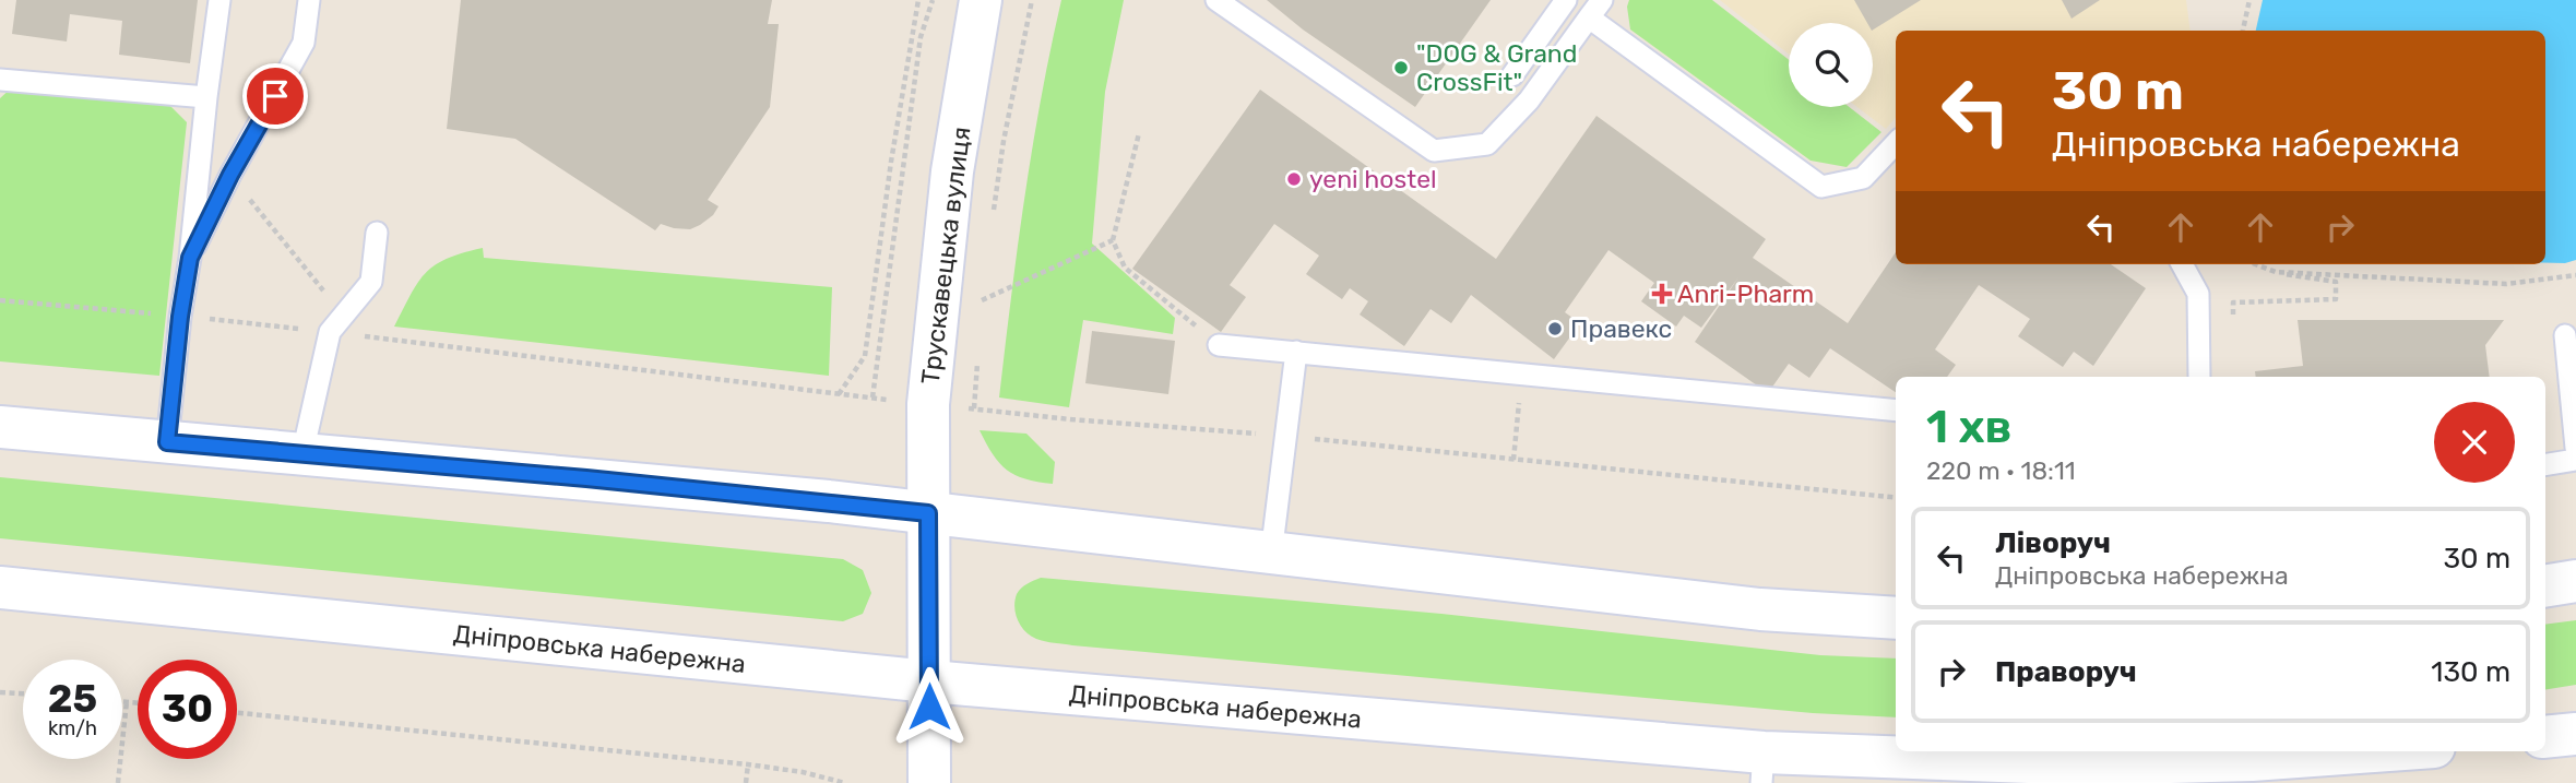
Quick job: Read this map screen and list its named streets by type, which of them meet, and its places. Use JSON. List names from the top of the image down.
{
  "streets": {
    "main road": ["Трускавецька вулиця", "Дніпровська набережна"]
  },
  "crossings": [
    ["Трускавецька вулиця", "Дніпровська набережна"]
  ],
  "places": {
    "other": ["\"DOG & Grand CrossFit\"", "yeni hostel", "Правекс"],
    "health": ["Anri-Pharm"]
  },
  "page": {
    "turn": ["30 m", "Дніпровська набережна"],
    "heading": ["1 хв", "220 m · 18:11"],
    "list": [
      {
        "name": "Ліворуч",
        "note": "Дніпровська набережна",
        "value": "30 m"
      },
      {
        "name": "Праворуч",
        "value": "130 m"
      }
    ],
    "speed": "25 km/h",
    "limit": "30"
  }
}
